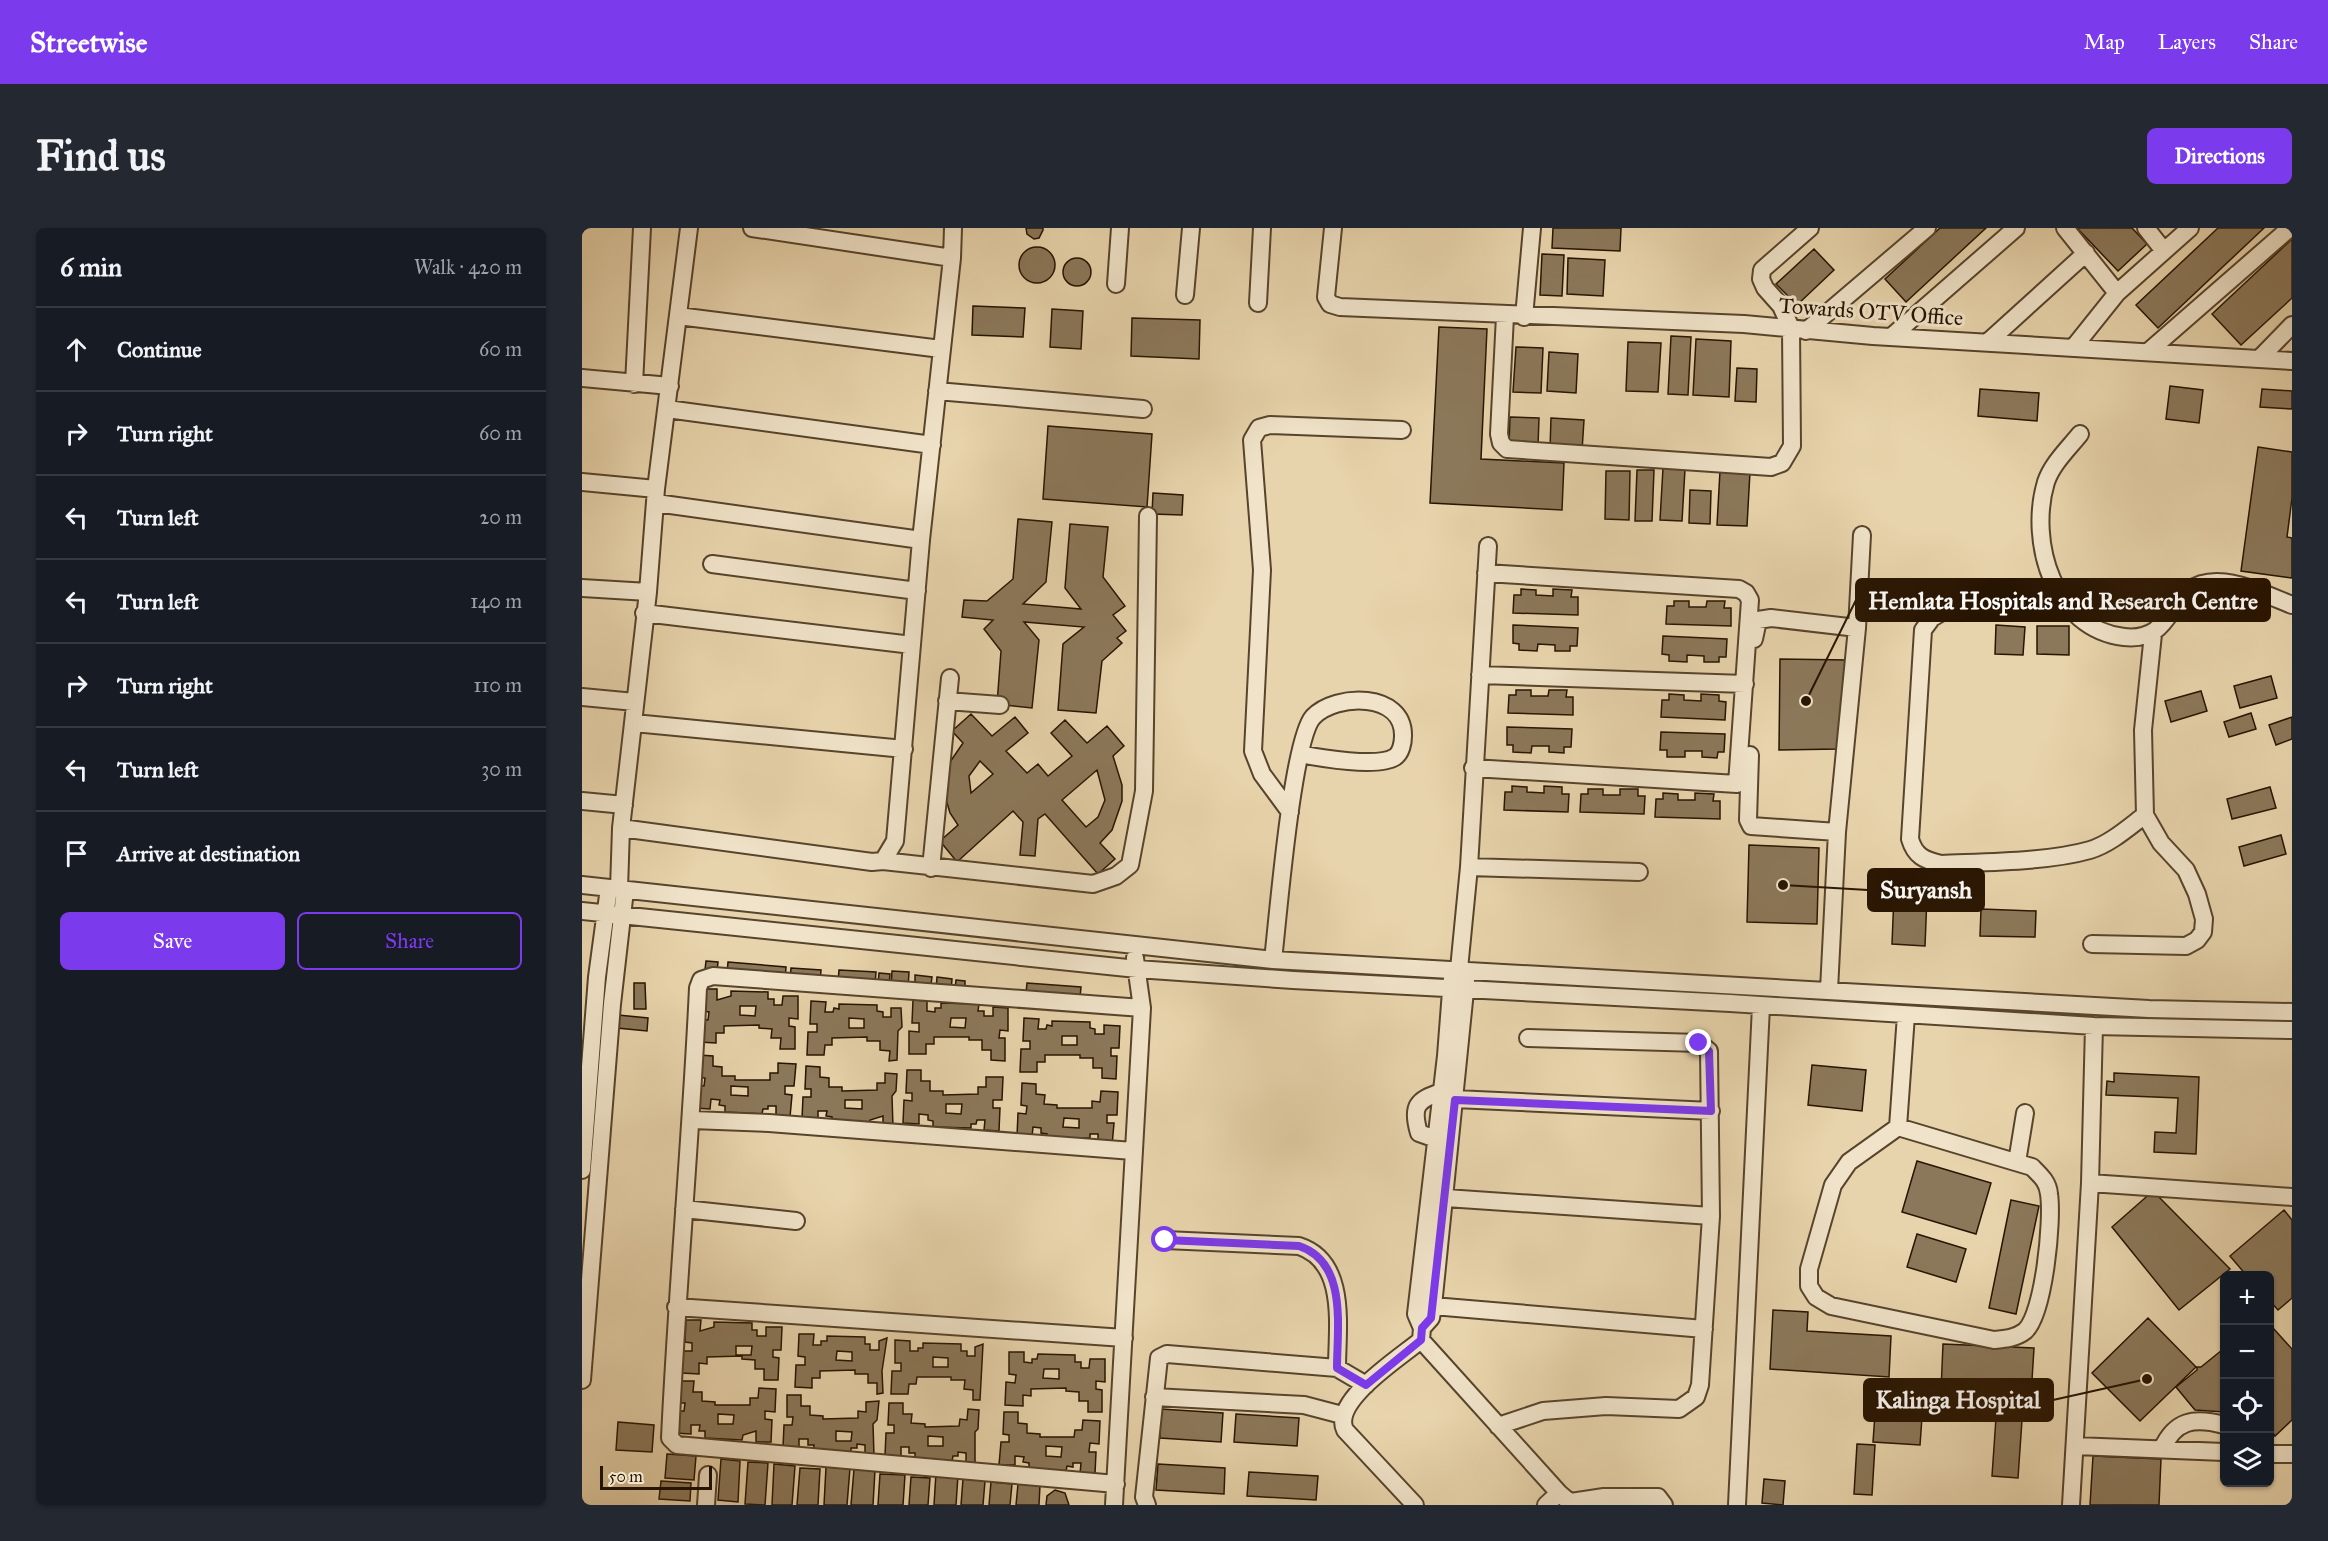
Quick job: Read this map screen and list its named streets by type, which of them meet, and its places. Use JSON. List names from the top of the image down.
{
  "streets": {
    "street": ["Towards OTV Office"]
  },
  "places": ["Hemlata Hospitals and Research Centre", "Suryansh", "Kalinga Hospital"],
  "scale_bar": "50 m",
  "page": {
    "header": "Streetwise",
    "nav": ["Map", "Layers", "Share"],
    "buttons": [
      "Directions",
      ["Save", "Share"]
    ],
    "title": "Find us",
    "heading": ["6 min", "Walk · 420 m"],
    "list": [
      ["Continue", "60 m"],
      ["Turn right", "60 m"],
      ["Turn left", "20 m"],
      ["Turn left", "140 m"],
      ["Turn right", "110 m"],
      ["Turn left", "30 m"],
      "Arrive at destination"
    ],
    "map_buttons": ["+", "−"],
    "scale": "50 m"
  }
}
